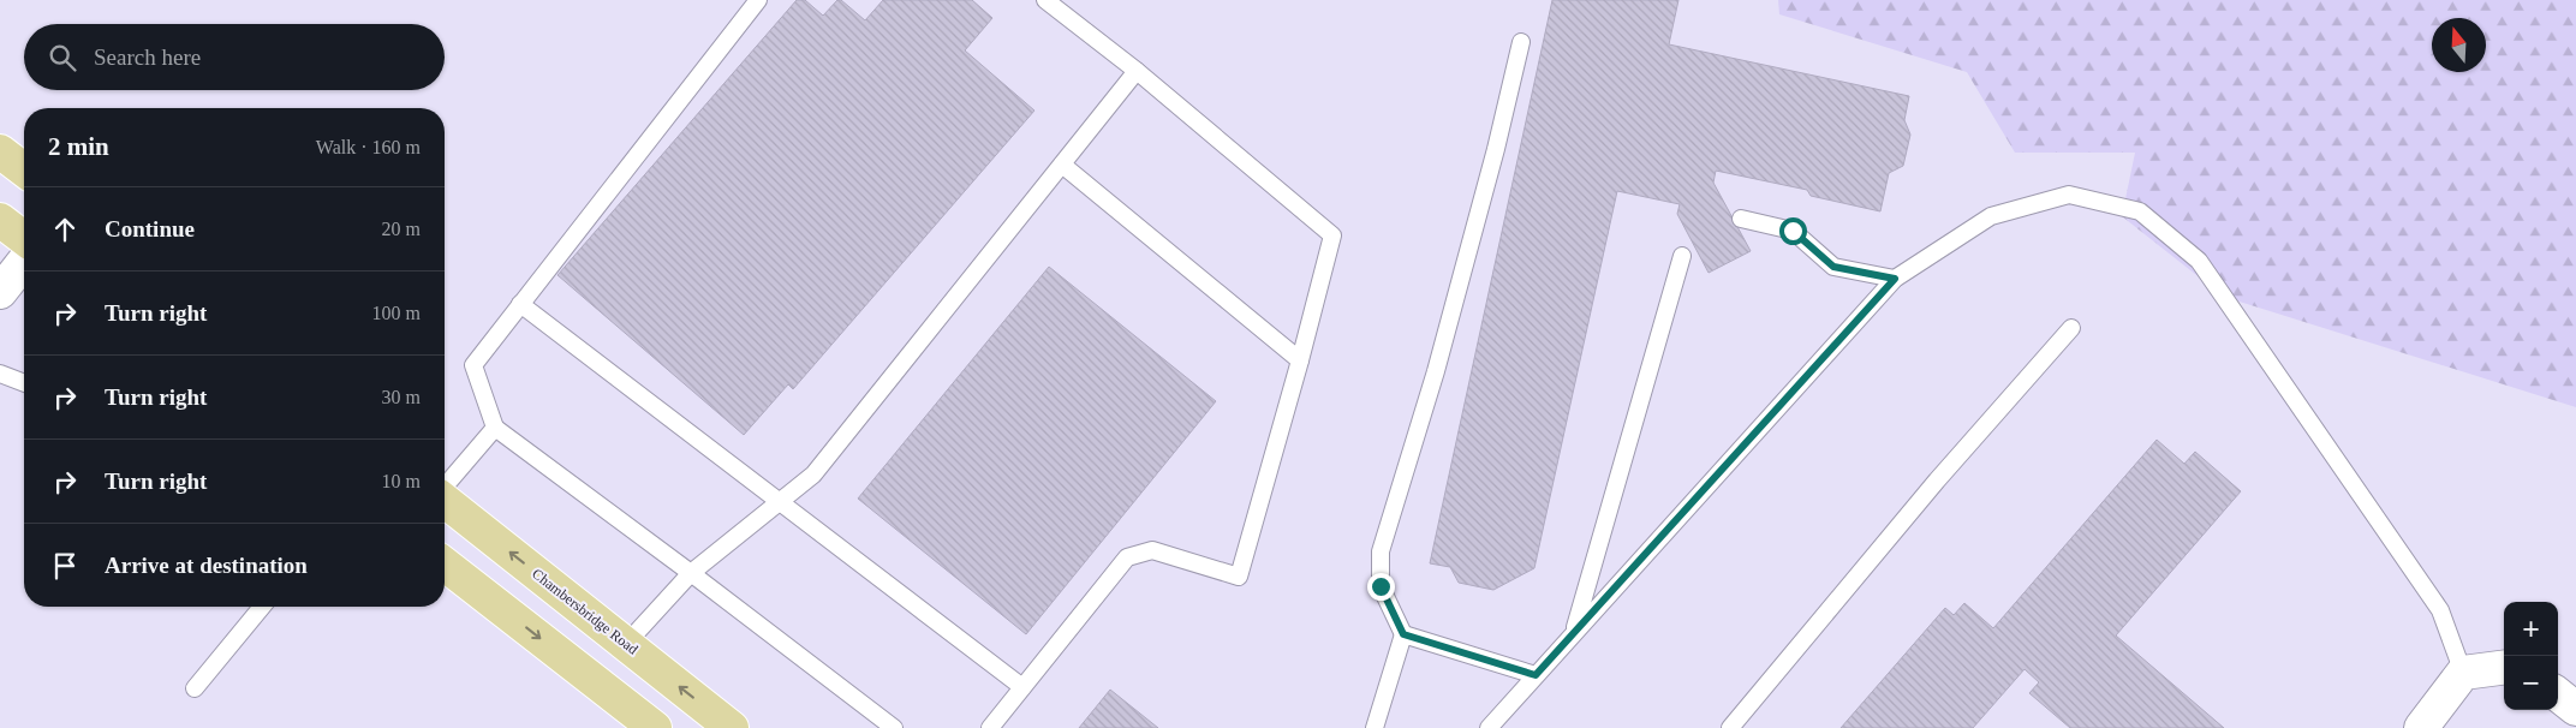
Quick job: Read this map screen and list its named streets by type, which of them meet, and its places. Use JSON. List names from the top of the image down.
{
  "streets": {
    "main road": ["Chambersbridge Road"]
  },
  "north": "top",
  "page": {
    "search": "Search here",
    "heading": ["2 min", "Walk · 160 m"],
    "list": [
      ["Continue", "20 m"],
      ["Turn right", "100 m"],
      ["Turn right", "30 m"],
      ["Turn right", "10 m"],
      "Arrive at destination"
    ],
    "map_buttons": ["+", "−"]
  }
}
